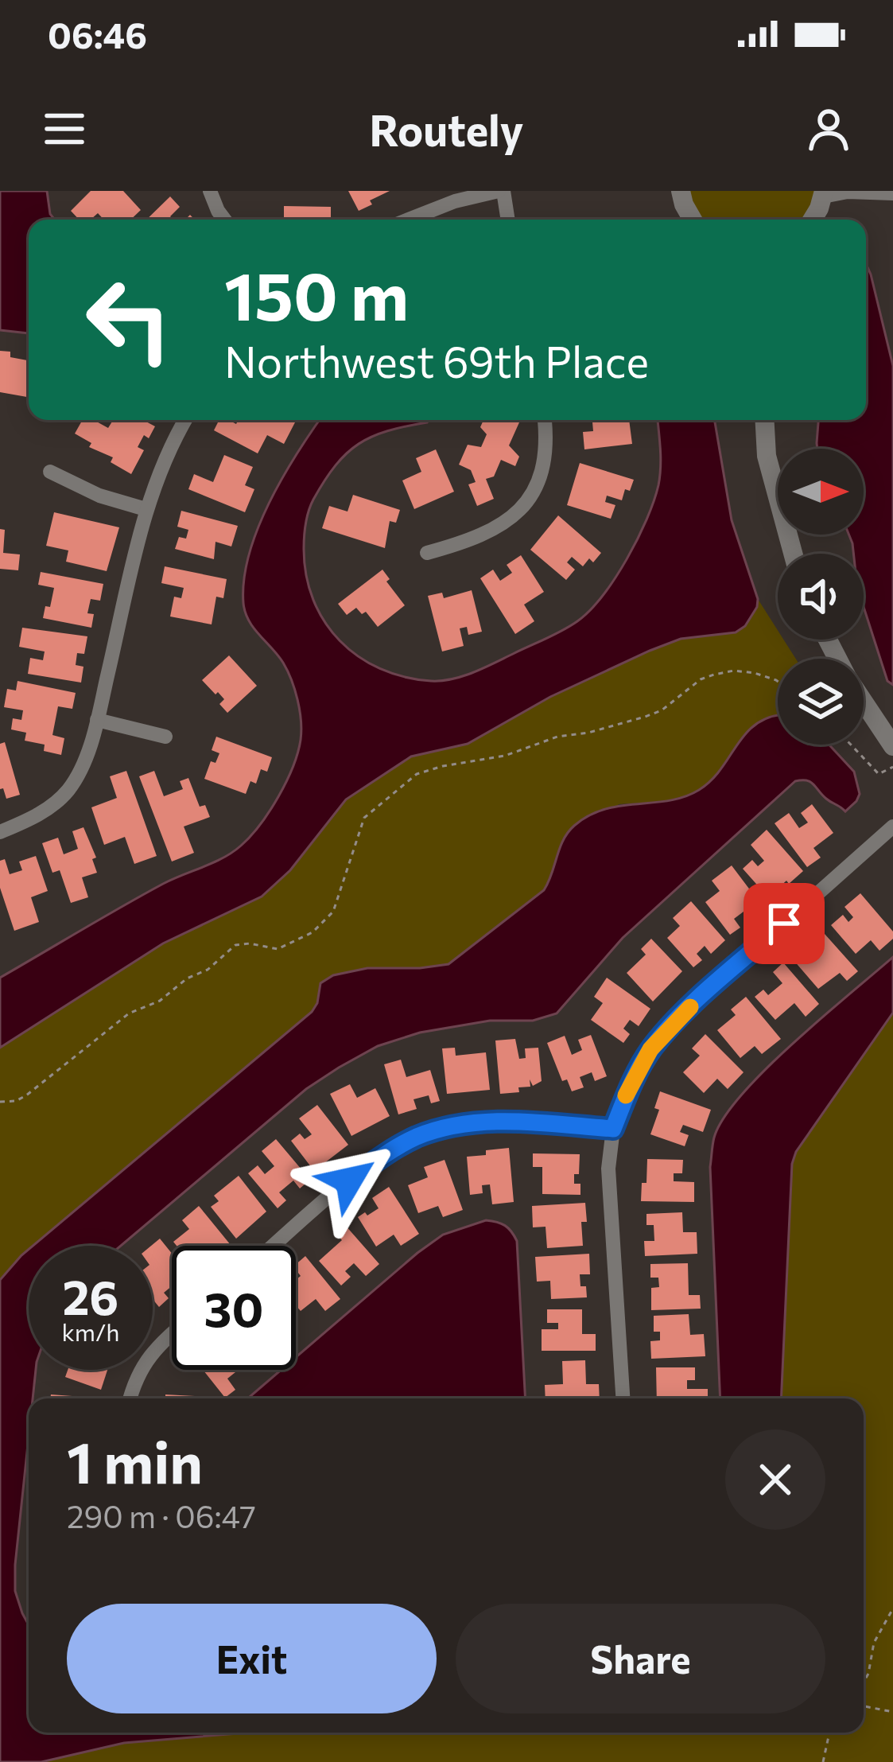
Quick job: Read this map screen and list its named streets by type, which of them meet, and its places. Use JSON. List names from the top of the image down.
{
  "north": "right",
  "page": {
    "status": "06:46",
    "header": "Routely",
    "turn": ["150 m", "Northwest 69th Place"],
    "speed": "26 km/h",
    "limit": "30",
    "heading": ["1 min", "290 m · 06:47"],
    "buttons": ["Exit", "Share"]
  }
}
